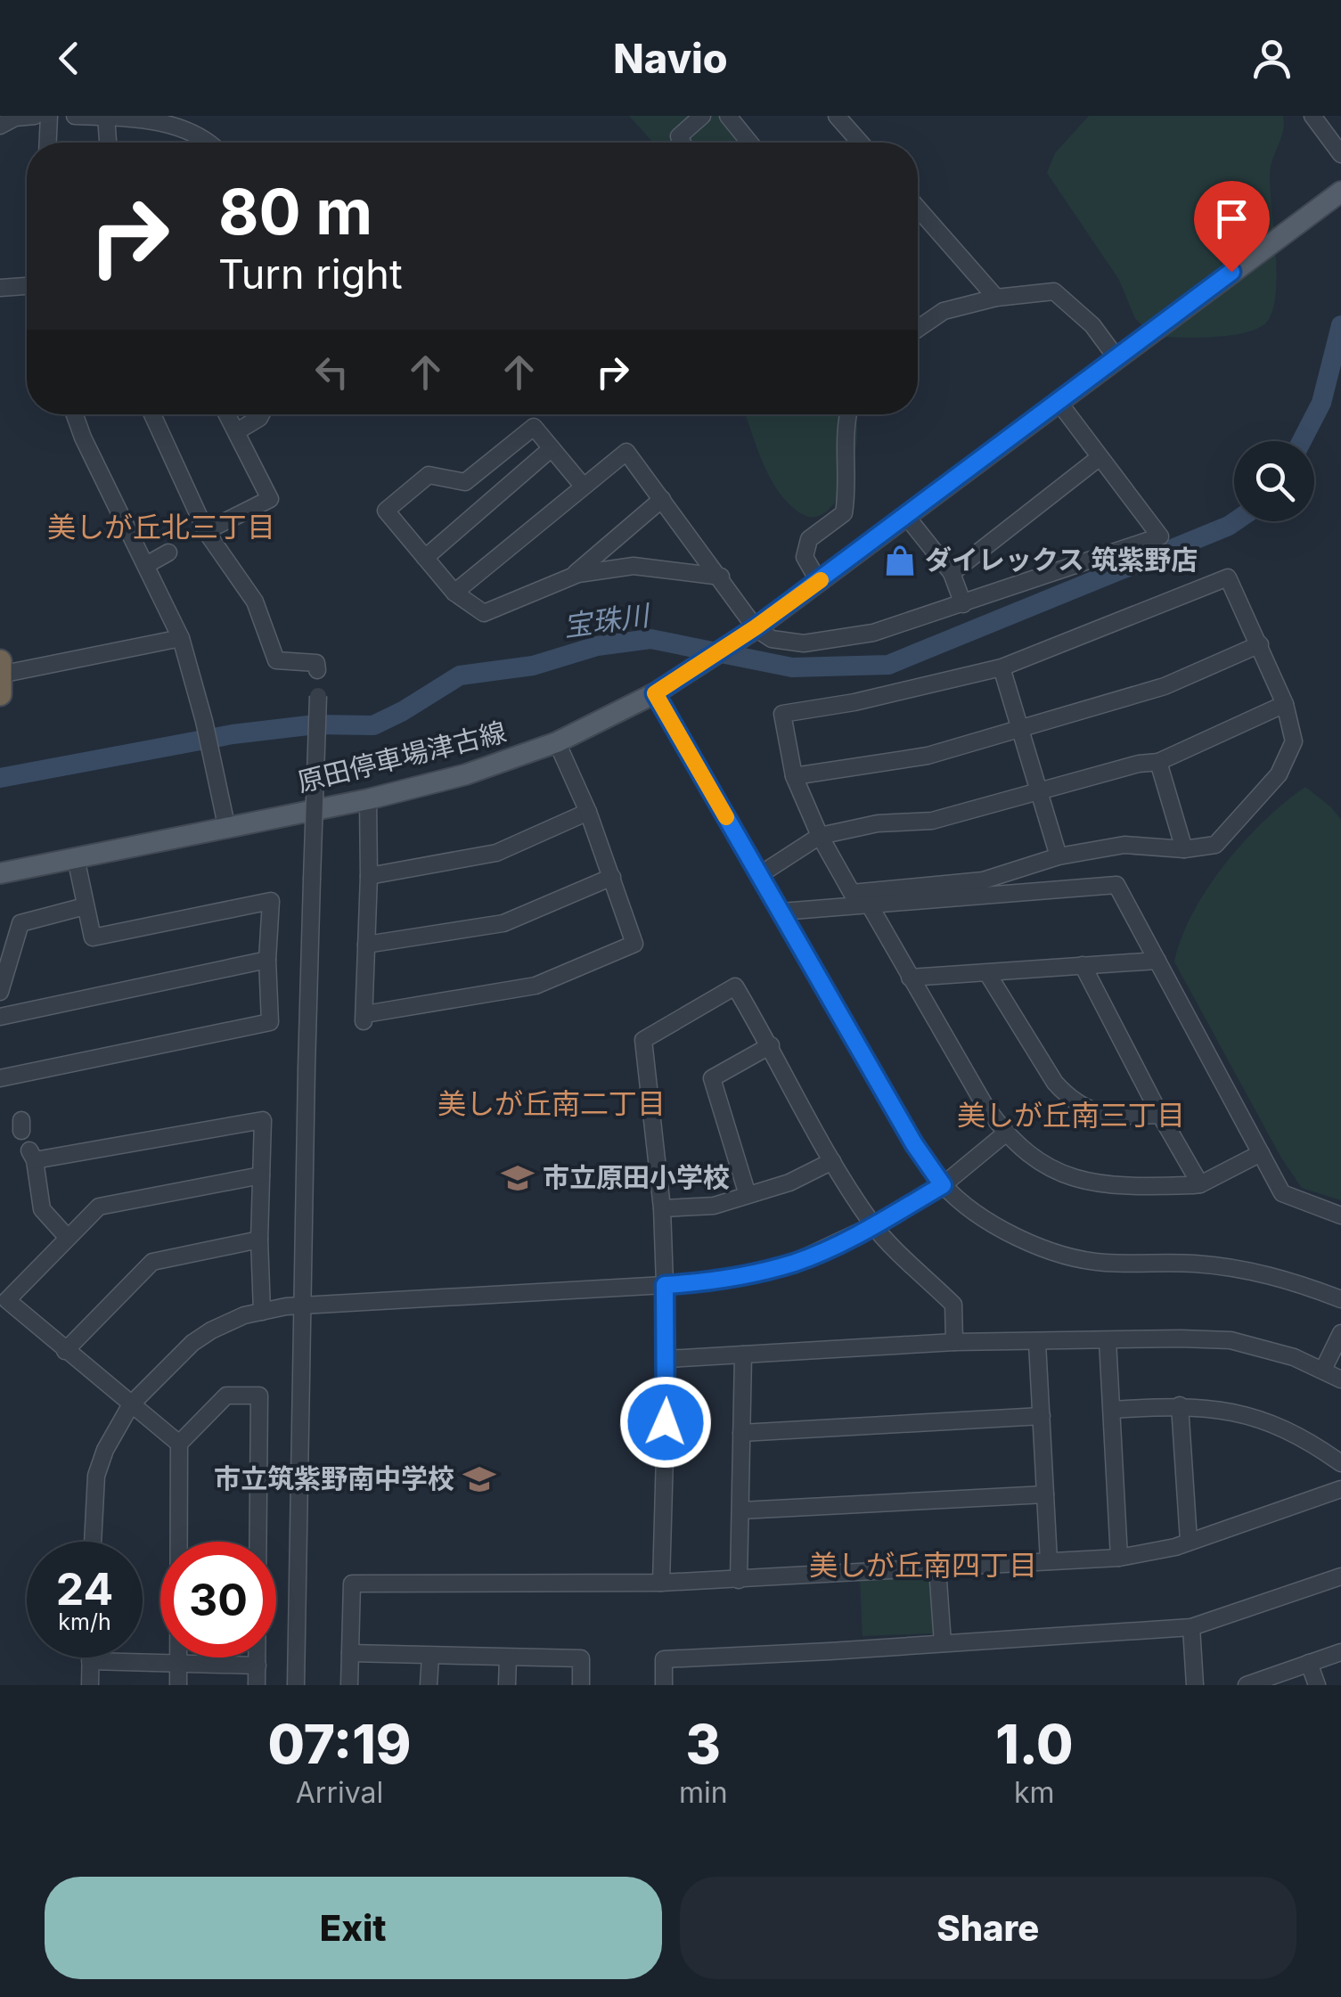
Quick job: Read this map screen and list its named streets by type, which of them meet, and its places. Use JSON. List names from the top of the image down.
{
  "streets": {
    "main road": ["原田停車場津古線"]
  },
  "districts": [
    "美しが丘北三丁目",
    "美しが丘南二丁目",
    "美しが丘南三丁目",
    "美しが丘南四丁目"
  ],
  "water": ["宝珠川"],
  "places": {
    "shop": ["ダイレックス 筑紫野店"],
    "school or university": ["市立原田小学校", "市立筑紫野南中学校"]
  },
  "page": {
    "header": "Navio",
    "turn": ["80 m", "Turn right"],
    "speed": "24 km/h",
    "limit": "30",
    "eta": [
      "07:19",
      "Arrival",
      "3",
      "min",
      "1.0",
      "km"
    ],
    "buttons": ["Exit", "Share"]
  }
}
